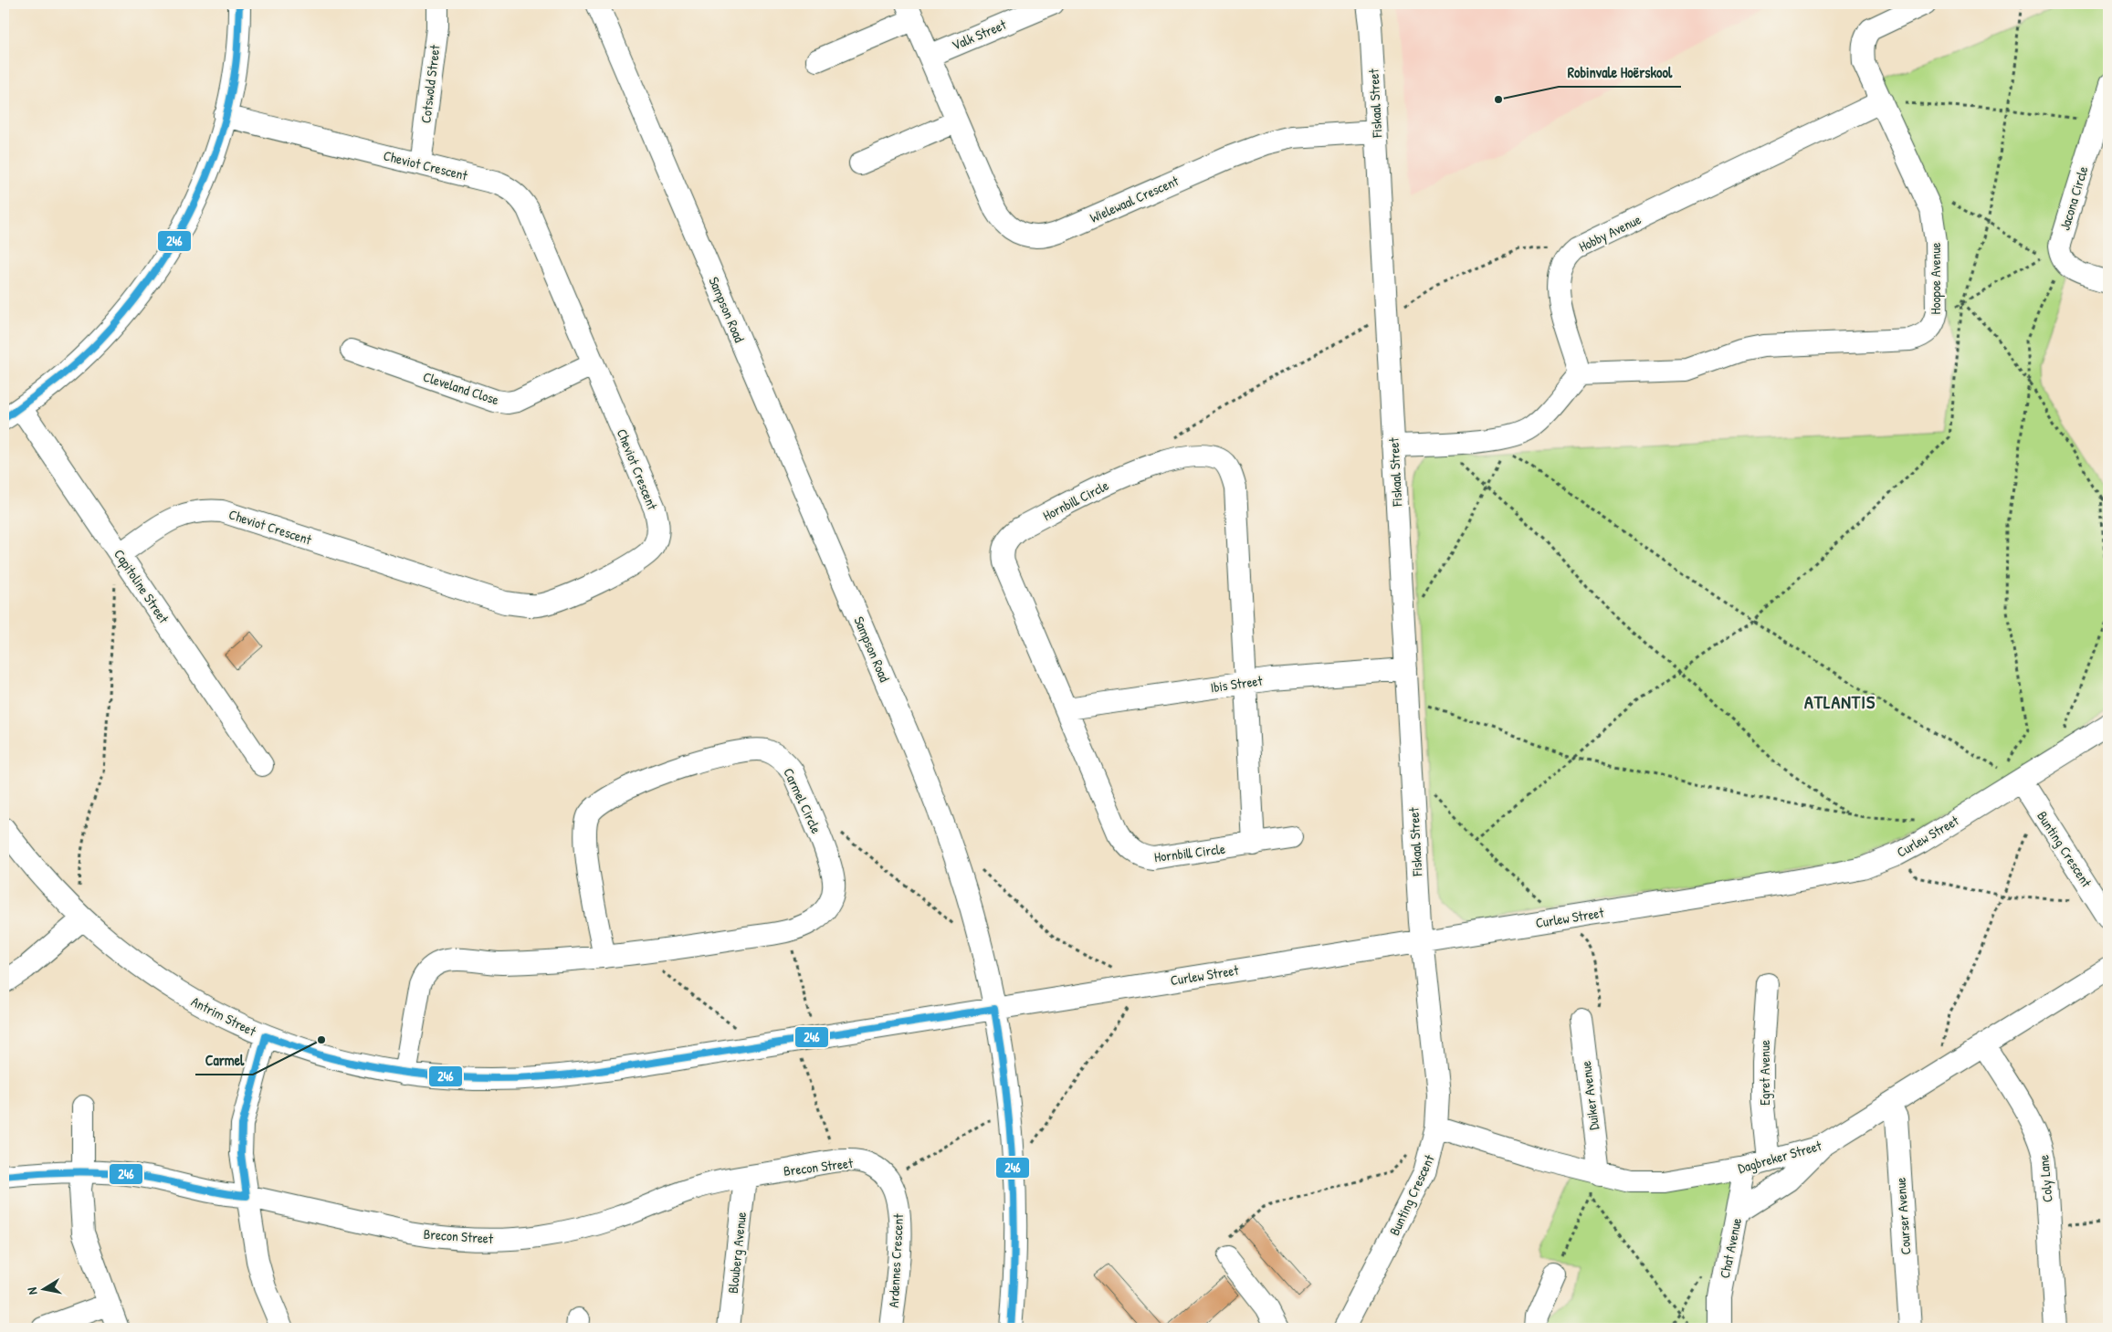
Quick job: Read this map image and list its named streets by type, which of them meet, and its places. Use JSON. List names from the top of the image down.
{
  "streets": {
    "street": [
      "Valk Street",
      "Cotswold Street",
      "Fiskaal Street",
      "Cheviot Crescent",
      "Jacona Circle",
      "Wielewaal Crescent",
      "Hobby Avenue",
      "Hoopoe Avenue",
      "Sampson Road",
      "Cleveland Close",
      "Hornbill Circle",
      "Capitoline Street",
      "Ibis Street",
      "Carmel Circle",
      "Curlew Street",
      "Bunting Crescent",
      "Antrim Street",
      "Egret Avenue",
      "Duiker Avenue",
      "Dagbreker Street",
      "Brecon Street",
      "Coly Lane",
      "Courser Avenue",
      "Chat Avenue",
      "Blouberg Avenue",
      "Ardennes Crescent"
    ]
  },
  "crossings": [
    ["Valk Street", "Wielewaal Crescent"],
    ["Cotswold Street", "Cheviot Crescent"],
    ["Fiskaal Street", "Wielewaal Crescent"],
    ["Fiskaal Street", "Ibis Street"],
    ["Fiskaal Street", "Curlew Street"],
    ["Fiskaal Street", "Bunting Crescent"],
    ["Cheviot Crescent", "Cleveland Close"],
    ["Cheviot Crescent", "Capitoline Street"],
    ["Hobby Avenue", "Hoopoe Avenue"],
    ["Sampson Road", "Curlew Street"],
    ["Sampson Road", "Antrim Street"],
    ["Hornbill Circle", "Ibis Street"],
    ["Carmel Circle", "Antrim Street"],
    ["Curlew Street", "Bunting Crescent"],
    ["Curlew Street", "Antrim Street"],
    ["Bunting Crescent", "Dagbreker Street"],
    ["Egret Avenue", "Dagbreker Street"],
    ["Duiker Avenue", "Dagbreker Street"],
    ["Dagbreker Street", "Coly Lane"],
    ["Dagbreker Street", "Courser Avenue"],
    ["Dagbreker Street", "Chat Avenue"],
    ["Brecon Street", "Blouberg Avenue"],
    ["Brecon Street", "Ardennes Crescent"]
  ],
  "districts": ["ATLANTIS"],
  "places": ["Robinvale Hoërskool", "Carmel"],
  "lines": ["transit line 246"],
  "north": "left"
}
